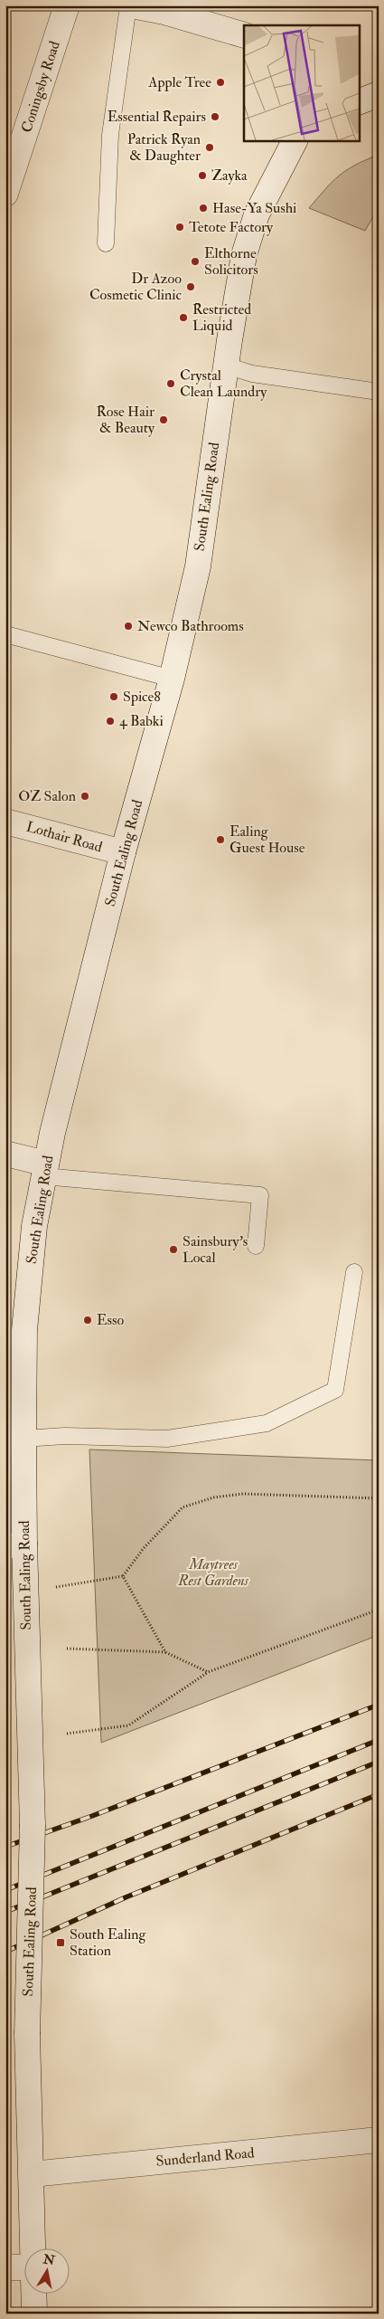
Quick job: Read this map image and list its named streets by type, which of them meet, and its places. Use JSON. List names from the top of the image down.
{
  "streets": {
    "main road": [
      "Coningsby Road",
      "South Ealing Road",
      "Lothair Road",
      "Sunderland Road"
    ]
  },
  "crossings": [
    ["South Ealing Road", "Lothair Road"],
    ["South Ealing Road", "Sunderland Road"]
  ],
  "parks": ["Maytrees Rest Gardens"],
  "places": {
    "other": [
      "Apple Tree",
      "Essential Repairs",
      "Patrick Ryan & Daughter",
      "Zayka",
      "Hase-Ya Sushi",
      "Tetote Factory",
      "Elthorne Solicitors",
      "Dr Azoo Cosmetic Clinic",
      "Restricted Liquid",
      "Crystal Clean Laundry",
      "Rose Hair & Beauty",
      "Newco Bathrooms",
      "Spice8",
      "4 Babki",
      "OZ Salon",
      "Ealing Guest House",
      "Sainsbury's Local",
      "Esso"
    ],
    "transit": ["South Ealing Station"]
  },
  "north": "top"
}
